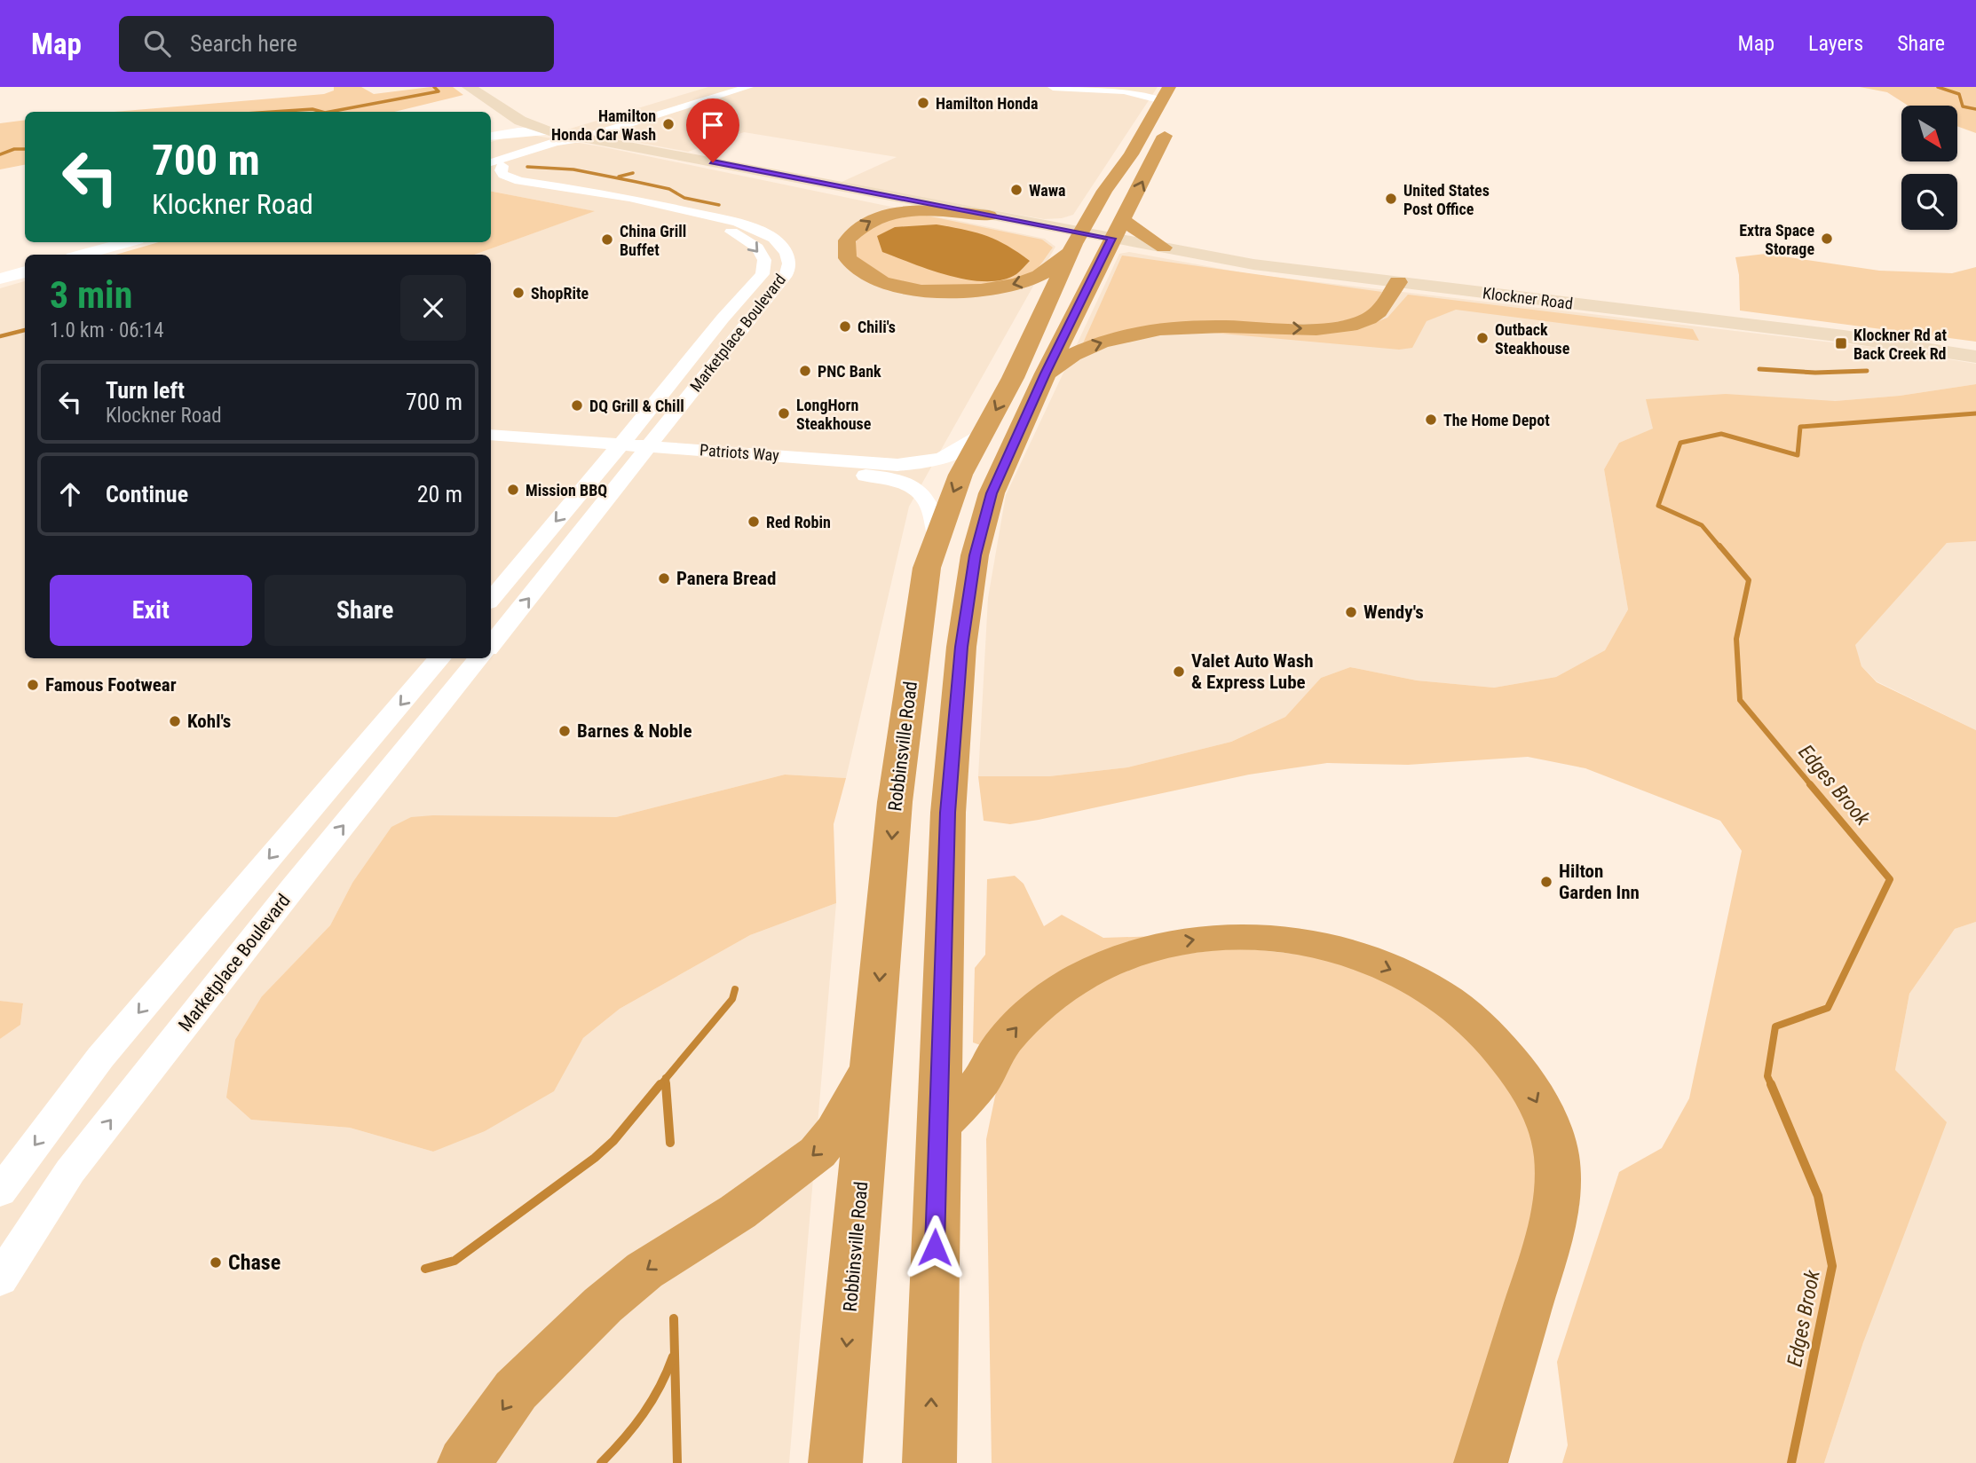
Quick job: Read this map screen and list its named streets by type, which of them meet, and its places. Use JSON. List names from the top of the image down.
{
  "streets": {
    "highway": ["Robbinsville Road"],
    "main road": ["Klockner Road"],
    "street": ["Marketplace Boulevard", "Patriots Way"]
  },
  "crossings": [
    ["Klockner Road", "Robbinsville Road"],
    ["Marketplace Boulevard", "Patriots Way"],
    ["Patriots Way", "Robbinsville Road"]
  ],
  "water": ["Edges Brook"],
  "places": {
    "other": [
      "Hamilton Honda",
      "Hamilton Honda Car Wash",
      "Wawa",
      "United States Post Office",
      "Extra Space Storage",
      "China Grill Buffet",
      "ShopRite",
      "Chili's",
      "Outback Steakhouse",
      "PNC Bank",
      "DQ Grill & Chill",
      "LongHorn Steakhouse",
      "The Home Depot",
      "Mission BBQ",
      "Red Robin",
      "Panera Bread",
      "Wendy's",
      "Valet Auto Wash & Express Lube",
      "Famous Footwear",
      "Kohl's",
      "Barnes & Noble",
      "Hilton Garden Inn",
      "Chase"
    ],
    "transit": ["Klockner Rd at Back Creek Rd"]
  },
  "north": "bottom right",
  "page": {
    "header": "Map",
    "search": "Search here",
    "nav": ["Map", "Layers", "Share"],
    "turn": ["700 m", "Klockner Road"],
    "heading": ["3 min", "1.0 km · 06:14"],
    "list": [
      {
        "name": "Turn left",
        "note": "Klockner Road",
        "value": "700 m"
      },
      {
        "name": "Continue",
        "value": "20 m"
      }
    ],
    "buttons": ["Exit", "Share"]
  }
}
